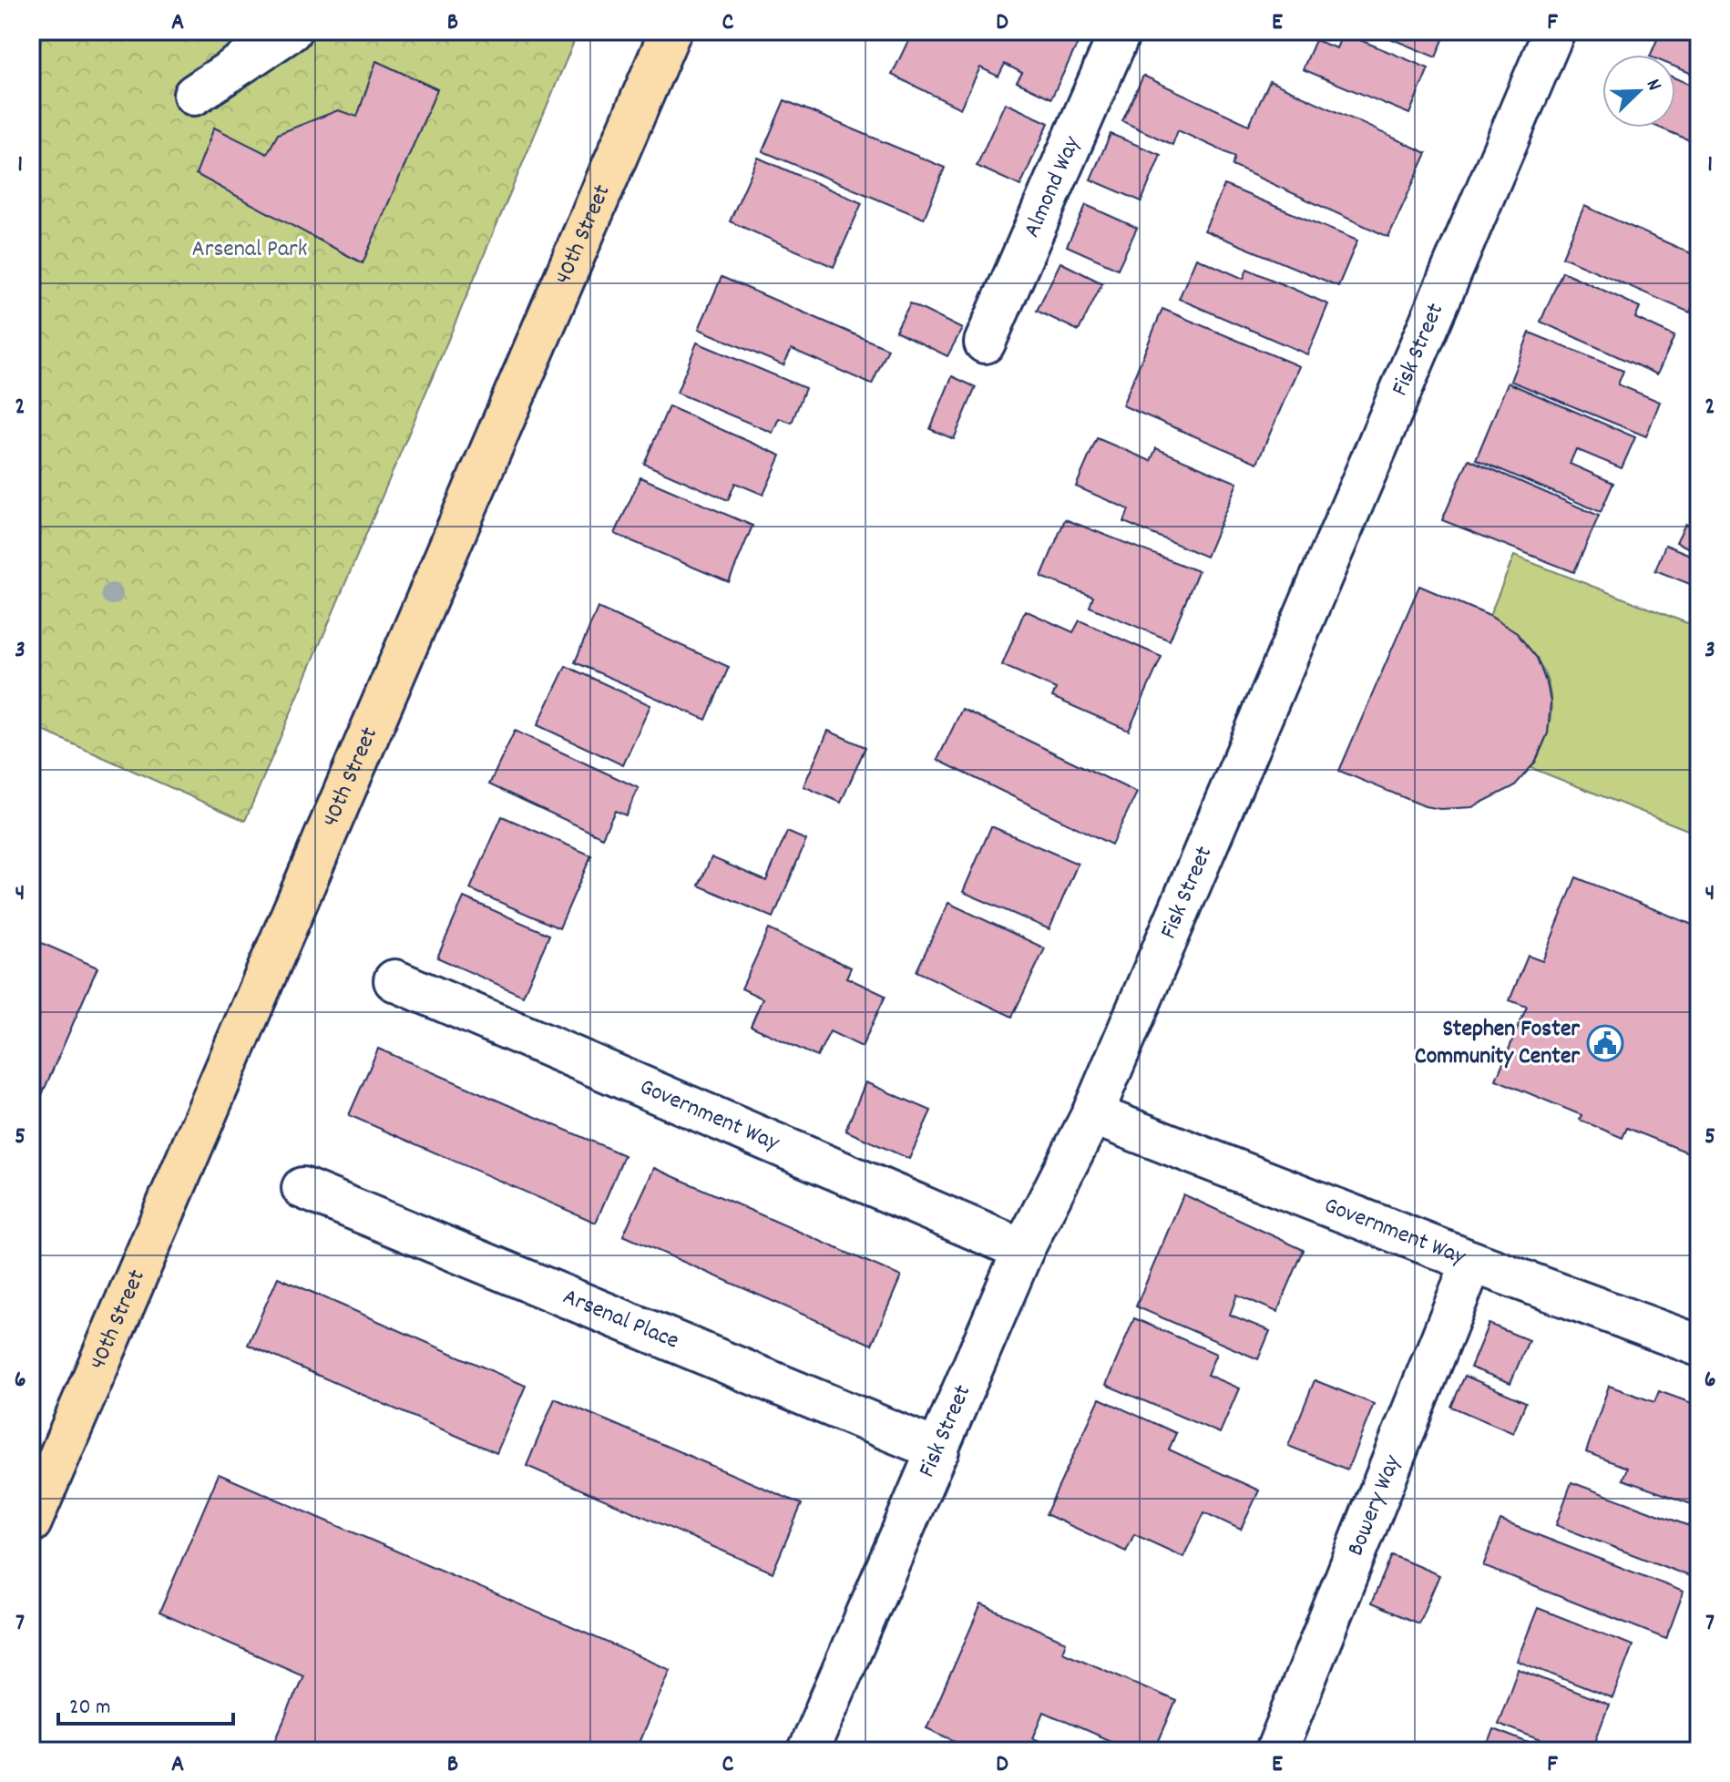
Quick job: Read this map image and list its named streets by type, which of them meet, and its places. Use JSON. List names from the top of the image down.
{
  "streets": {
    "main road": ["40th Street"],
    "street": [
      "Almond Way",
      "Fisk Street",
      "Government Way",
      "Arsenal Place",
      "Bowery Way"
    ]
  },
  "crossings": [
    ["Fisk Street", "Government Way"],
    ["Fisk Street", "Arsenal Place"],
    ["Government Way", "Bowery Way"]
  ],
  "parks": ["Arsenal Park"],
  "places": {
    "public building": ["Stephen Foster Community Center"]
  },
  "scale_bar": "20 m",
  "north": "top right",
  "grid": {
    "columns": [
      "A",
      "B",
      "C",
      "D",
      "E",
      "F"
    ],
    "rows": [
      "1",
      "2",
      "3",
      "4",
      "5",
      "6",
      "7"
    ]
  }
}
